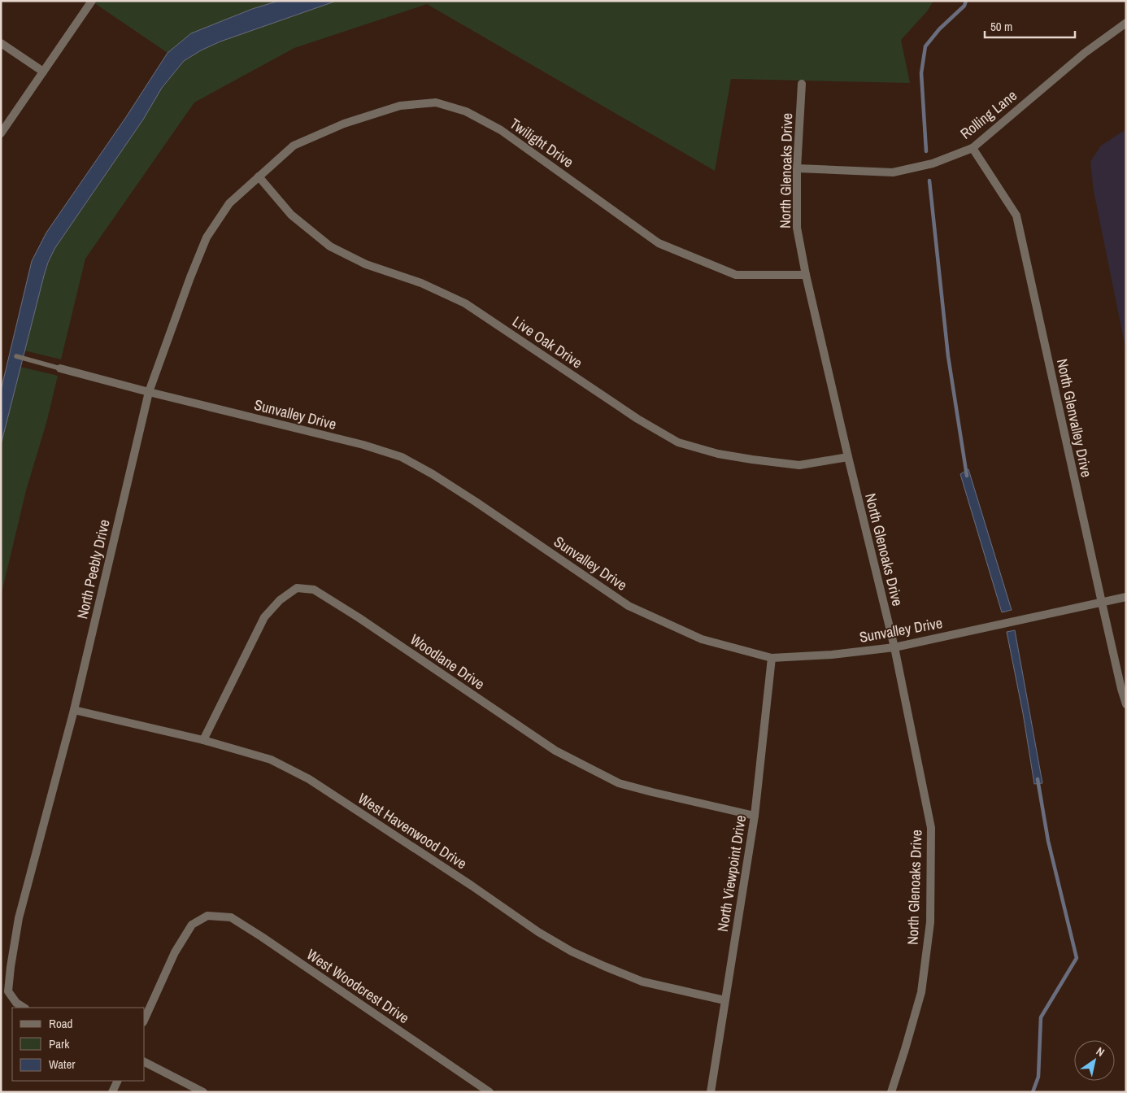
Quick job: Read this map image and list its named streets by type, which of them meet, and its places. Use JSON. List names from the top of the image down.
{
  "streets": {
    "street": [
      "Rolling Lane",
      "Twilight Drive",
      "North Glenoaks Drive",
      "Live Oak Drive",
      "Sunvalley Drive",
      "North Glenvalley Drive",
      "North Peebly Drive",
      "Woodlane Drive",
      "West Havenwood Drive",
      "North Viewpoint Drive",
      "West Woodcrest Drive"
    ]
  },
  "crossings": [
    ["Rolling Lane", "North Glenoaks Drive"],
    ["Rolling Lane", "North Glenvalley Drive"],
    ["Twilight Drive", "North Glenoaks Drive"],
    ["Twilight Drive", "Live Oak Drive"],
    ["Twilight Drive", "North Peebly Drive"],
    ["North Glenoaks Drive", "Live Oak Drive"],
    ["North Glenoaks Drive", "Sunvalley Drive"],
    ["Live Oak Drive", "North Peebly Drive"],
    ["Sunvalley Drive", "North Glenvalley Drive"],
    ["Sunvalley Drive", "North Peebly Drive"],
    ["Sunvalley Drive", "North Viewpoint Drive"],
    ["North Peebly Drive", "West Havenwood Drive"],
    ["Woodlane Drive", "West Havenwood Drive"],
    ["Woodlane Drive", "North Viewpoint Drive"],
    ["West Havenwood Drive", "North Viewpoint Drive"]
  ],
  "legend": ["Road", "Park", "Water"],
  "scale_bar": "50 m",
  "north": "top right"
}
